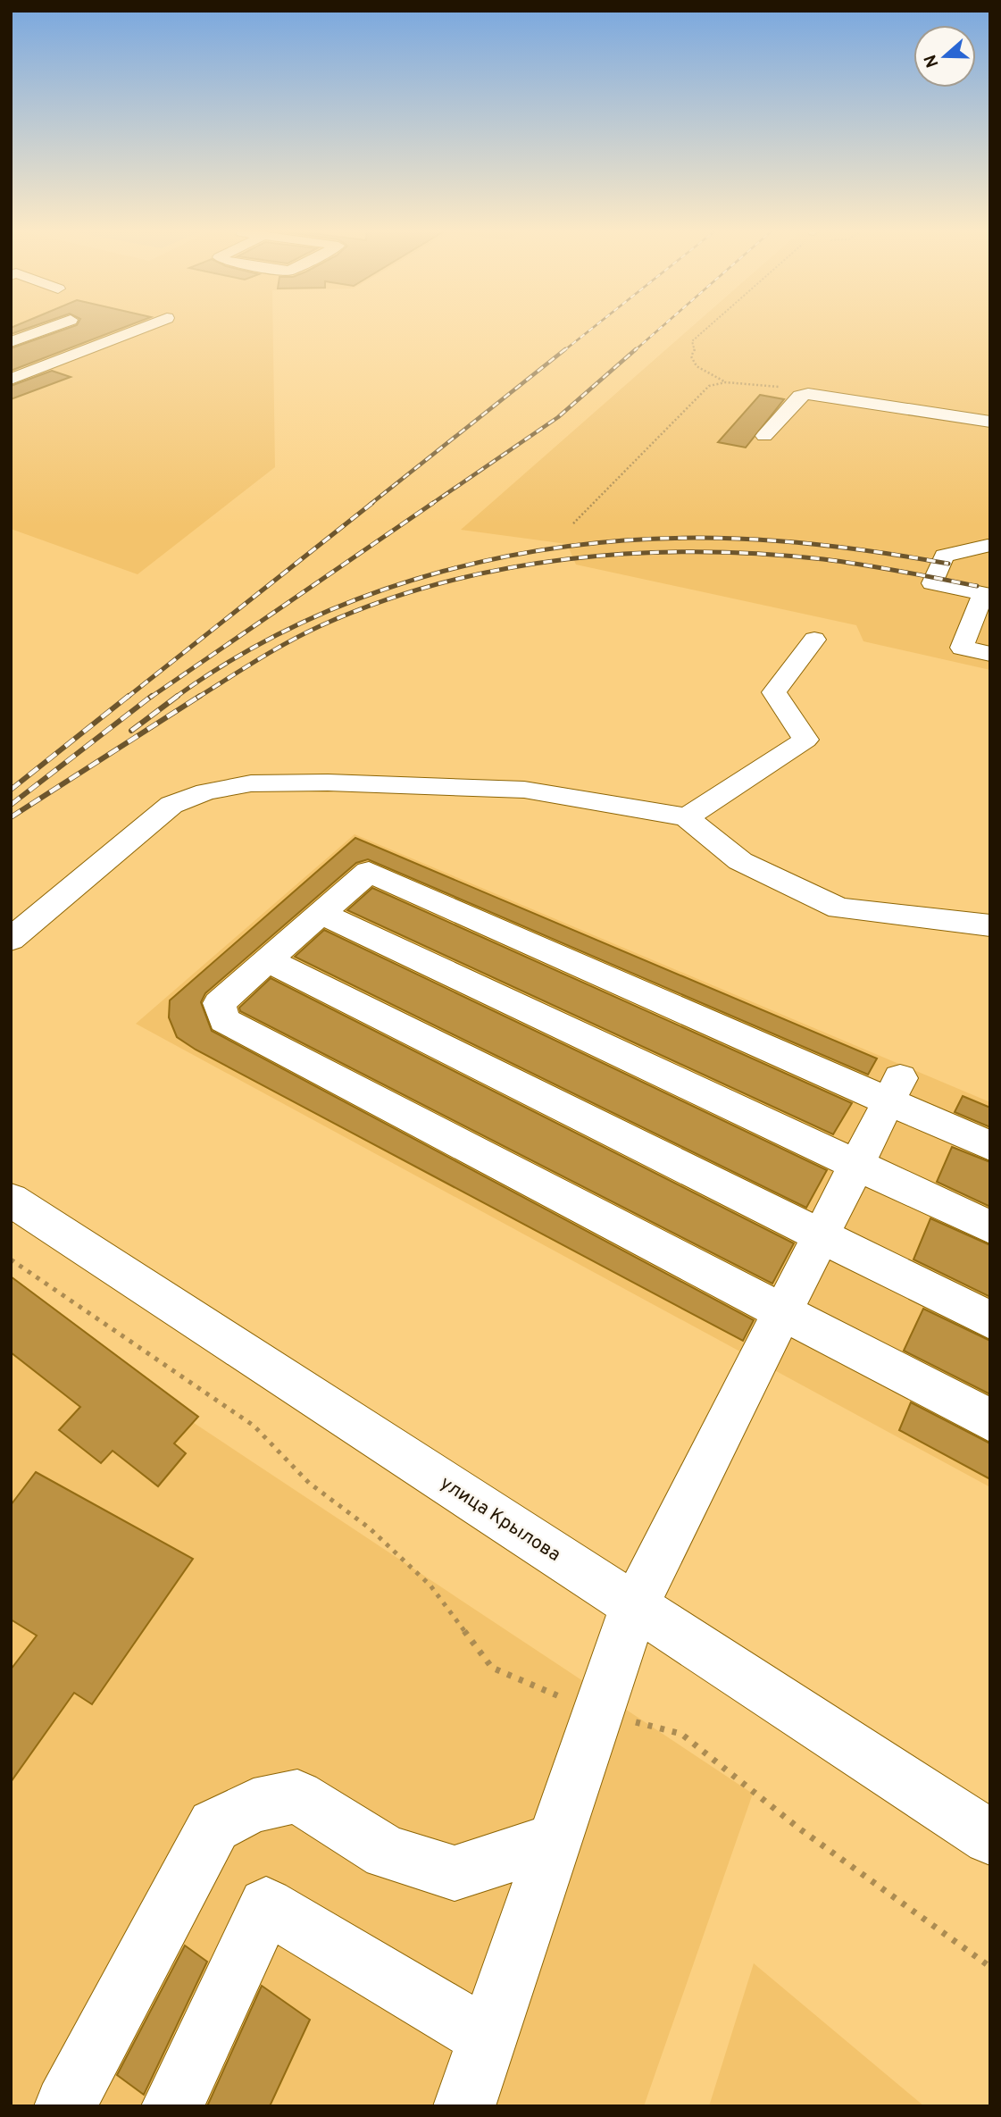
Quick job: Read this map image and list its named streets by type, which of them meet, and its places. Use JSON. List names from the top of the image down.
{
  "streets": {
    "street": ["улица Крылова"]
  },
  "north": "left"
}
